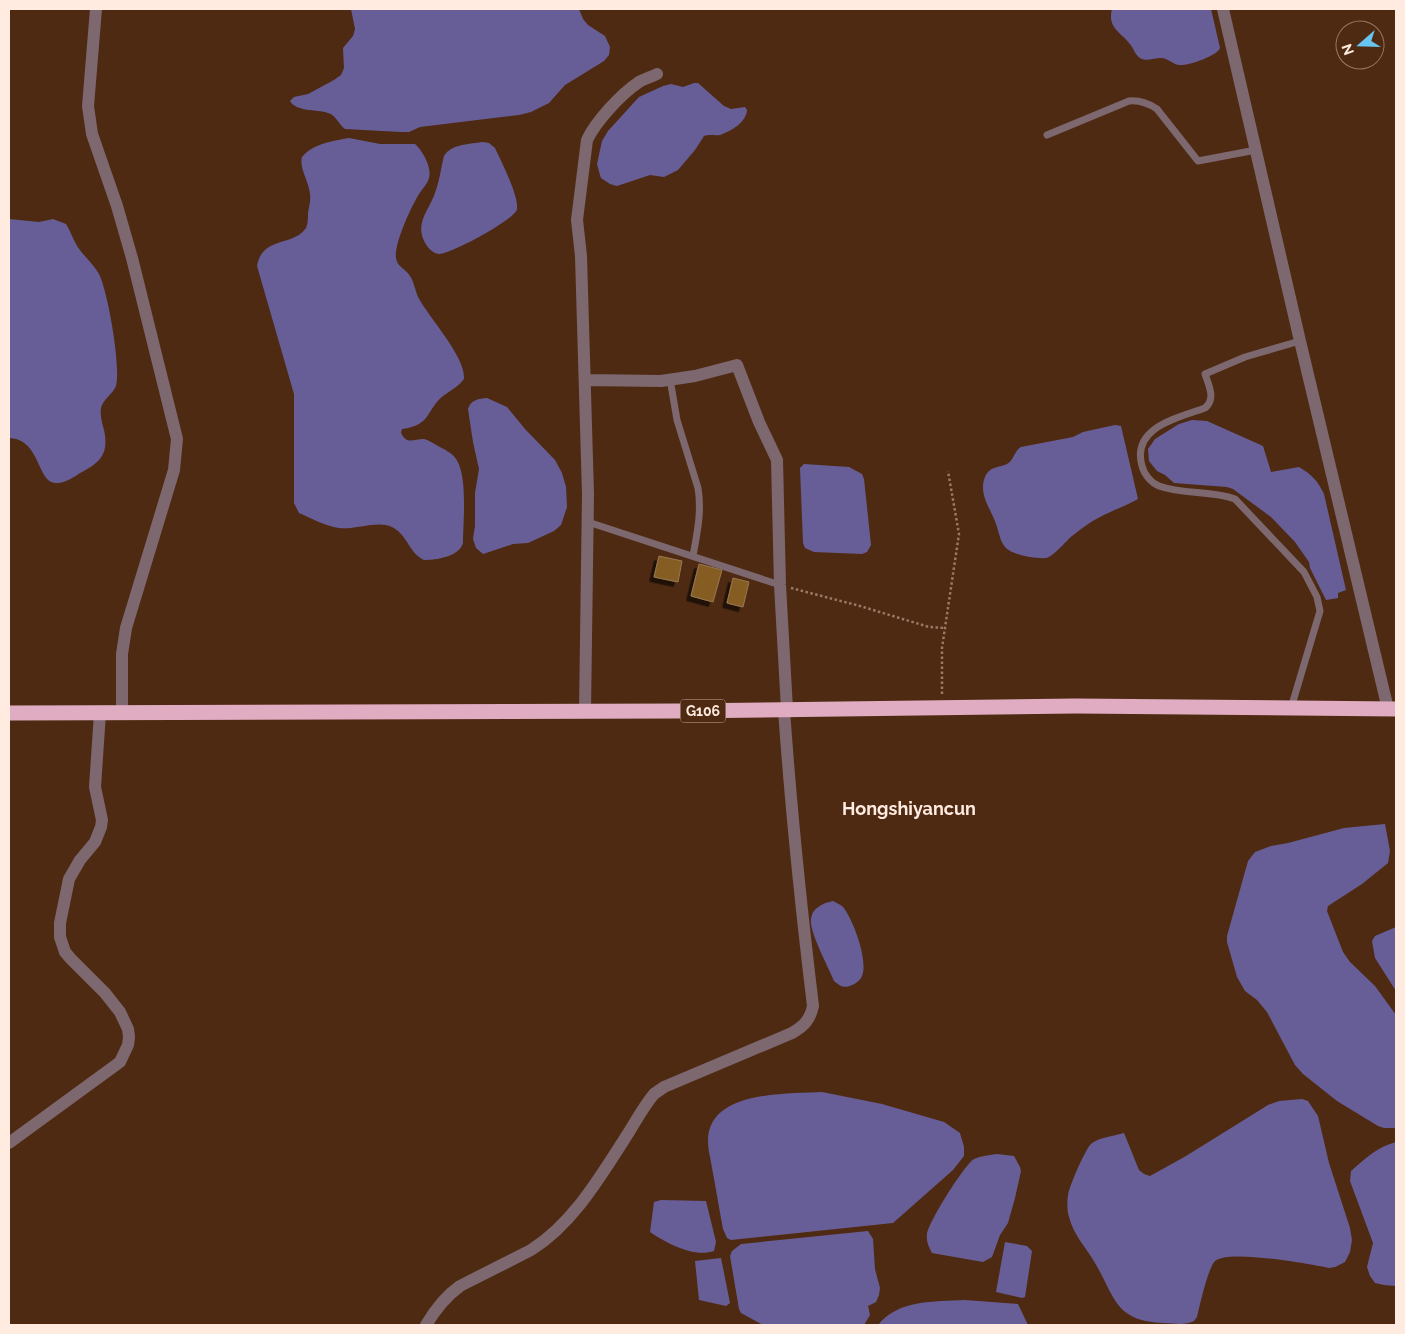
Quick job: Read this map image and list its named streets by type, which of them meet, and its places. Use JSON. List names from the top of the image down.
{
  "streets": {
    "highway": ["G106"]
  },
  "districts": ["Hongshiyancun"],
  "north": "left"
}
